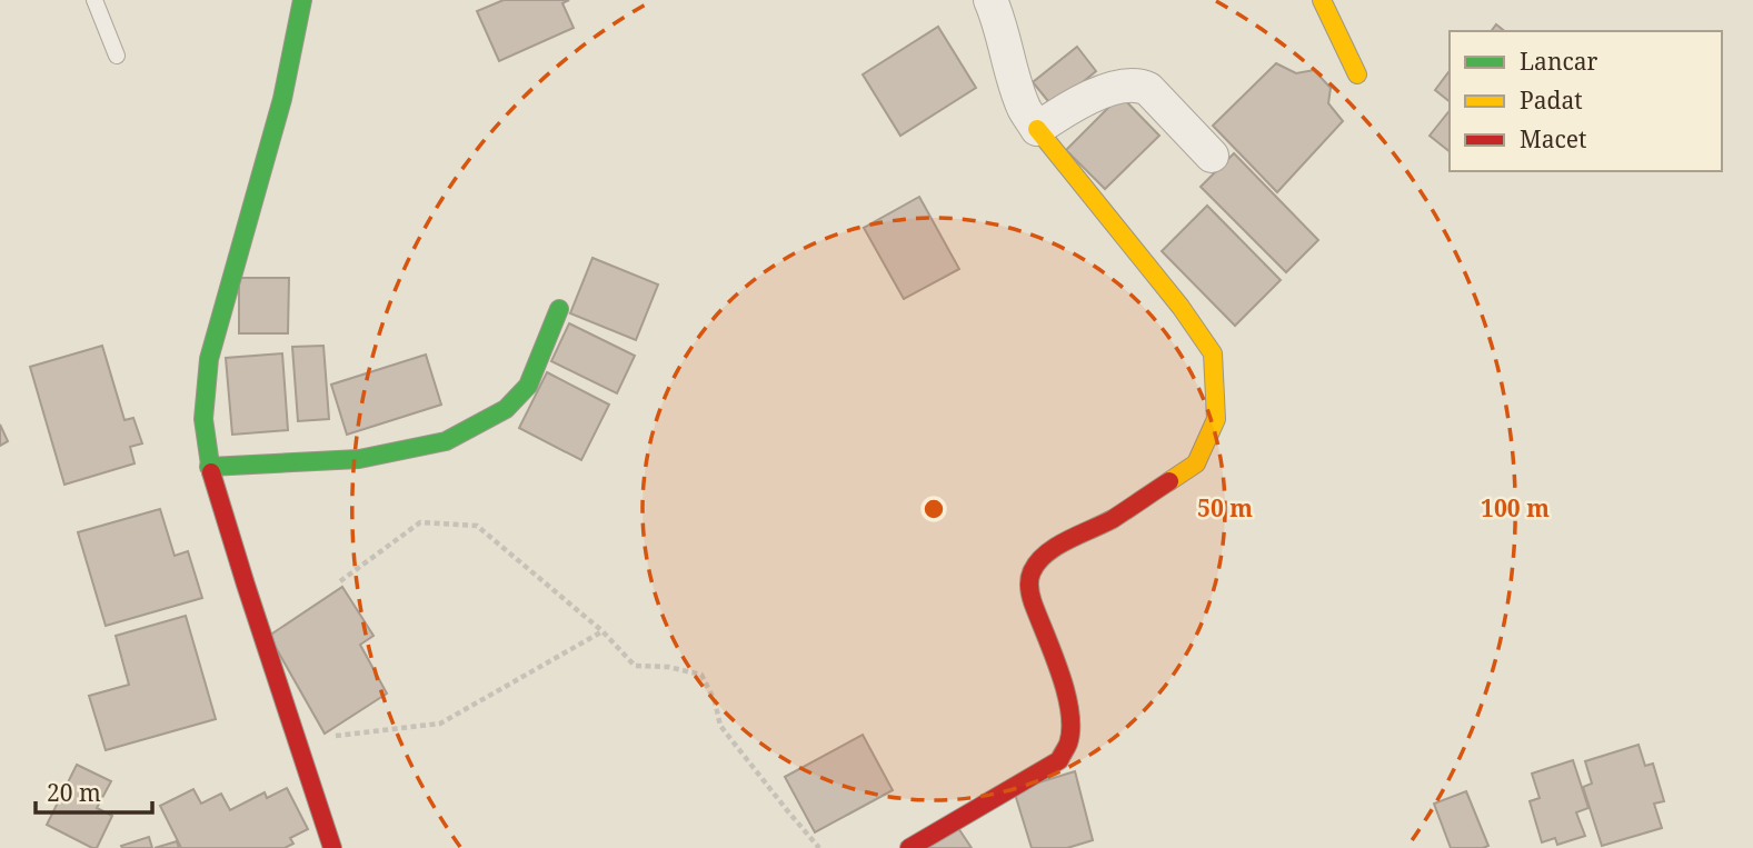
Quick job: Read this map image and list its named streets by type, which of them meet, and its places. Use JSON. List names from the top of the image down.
{
  "legend": ["Lancar", "Padat", "Macet"],
  "scale_bar": "20 m",
  "rings": ["50 m", "100 m"]
}
